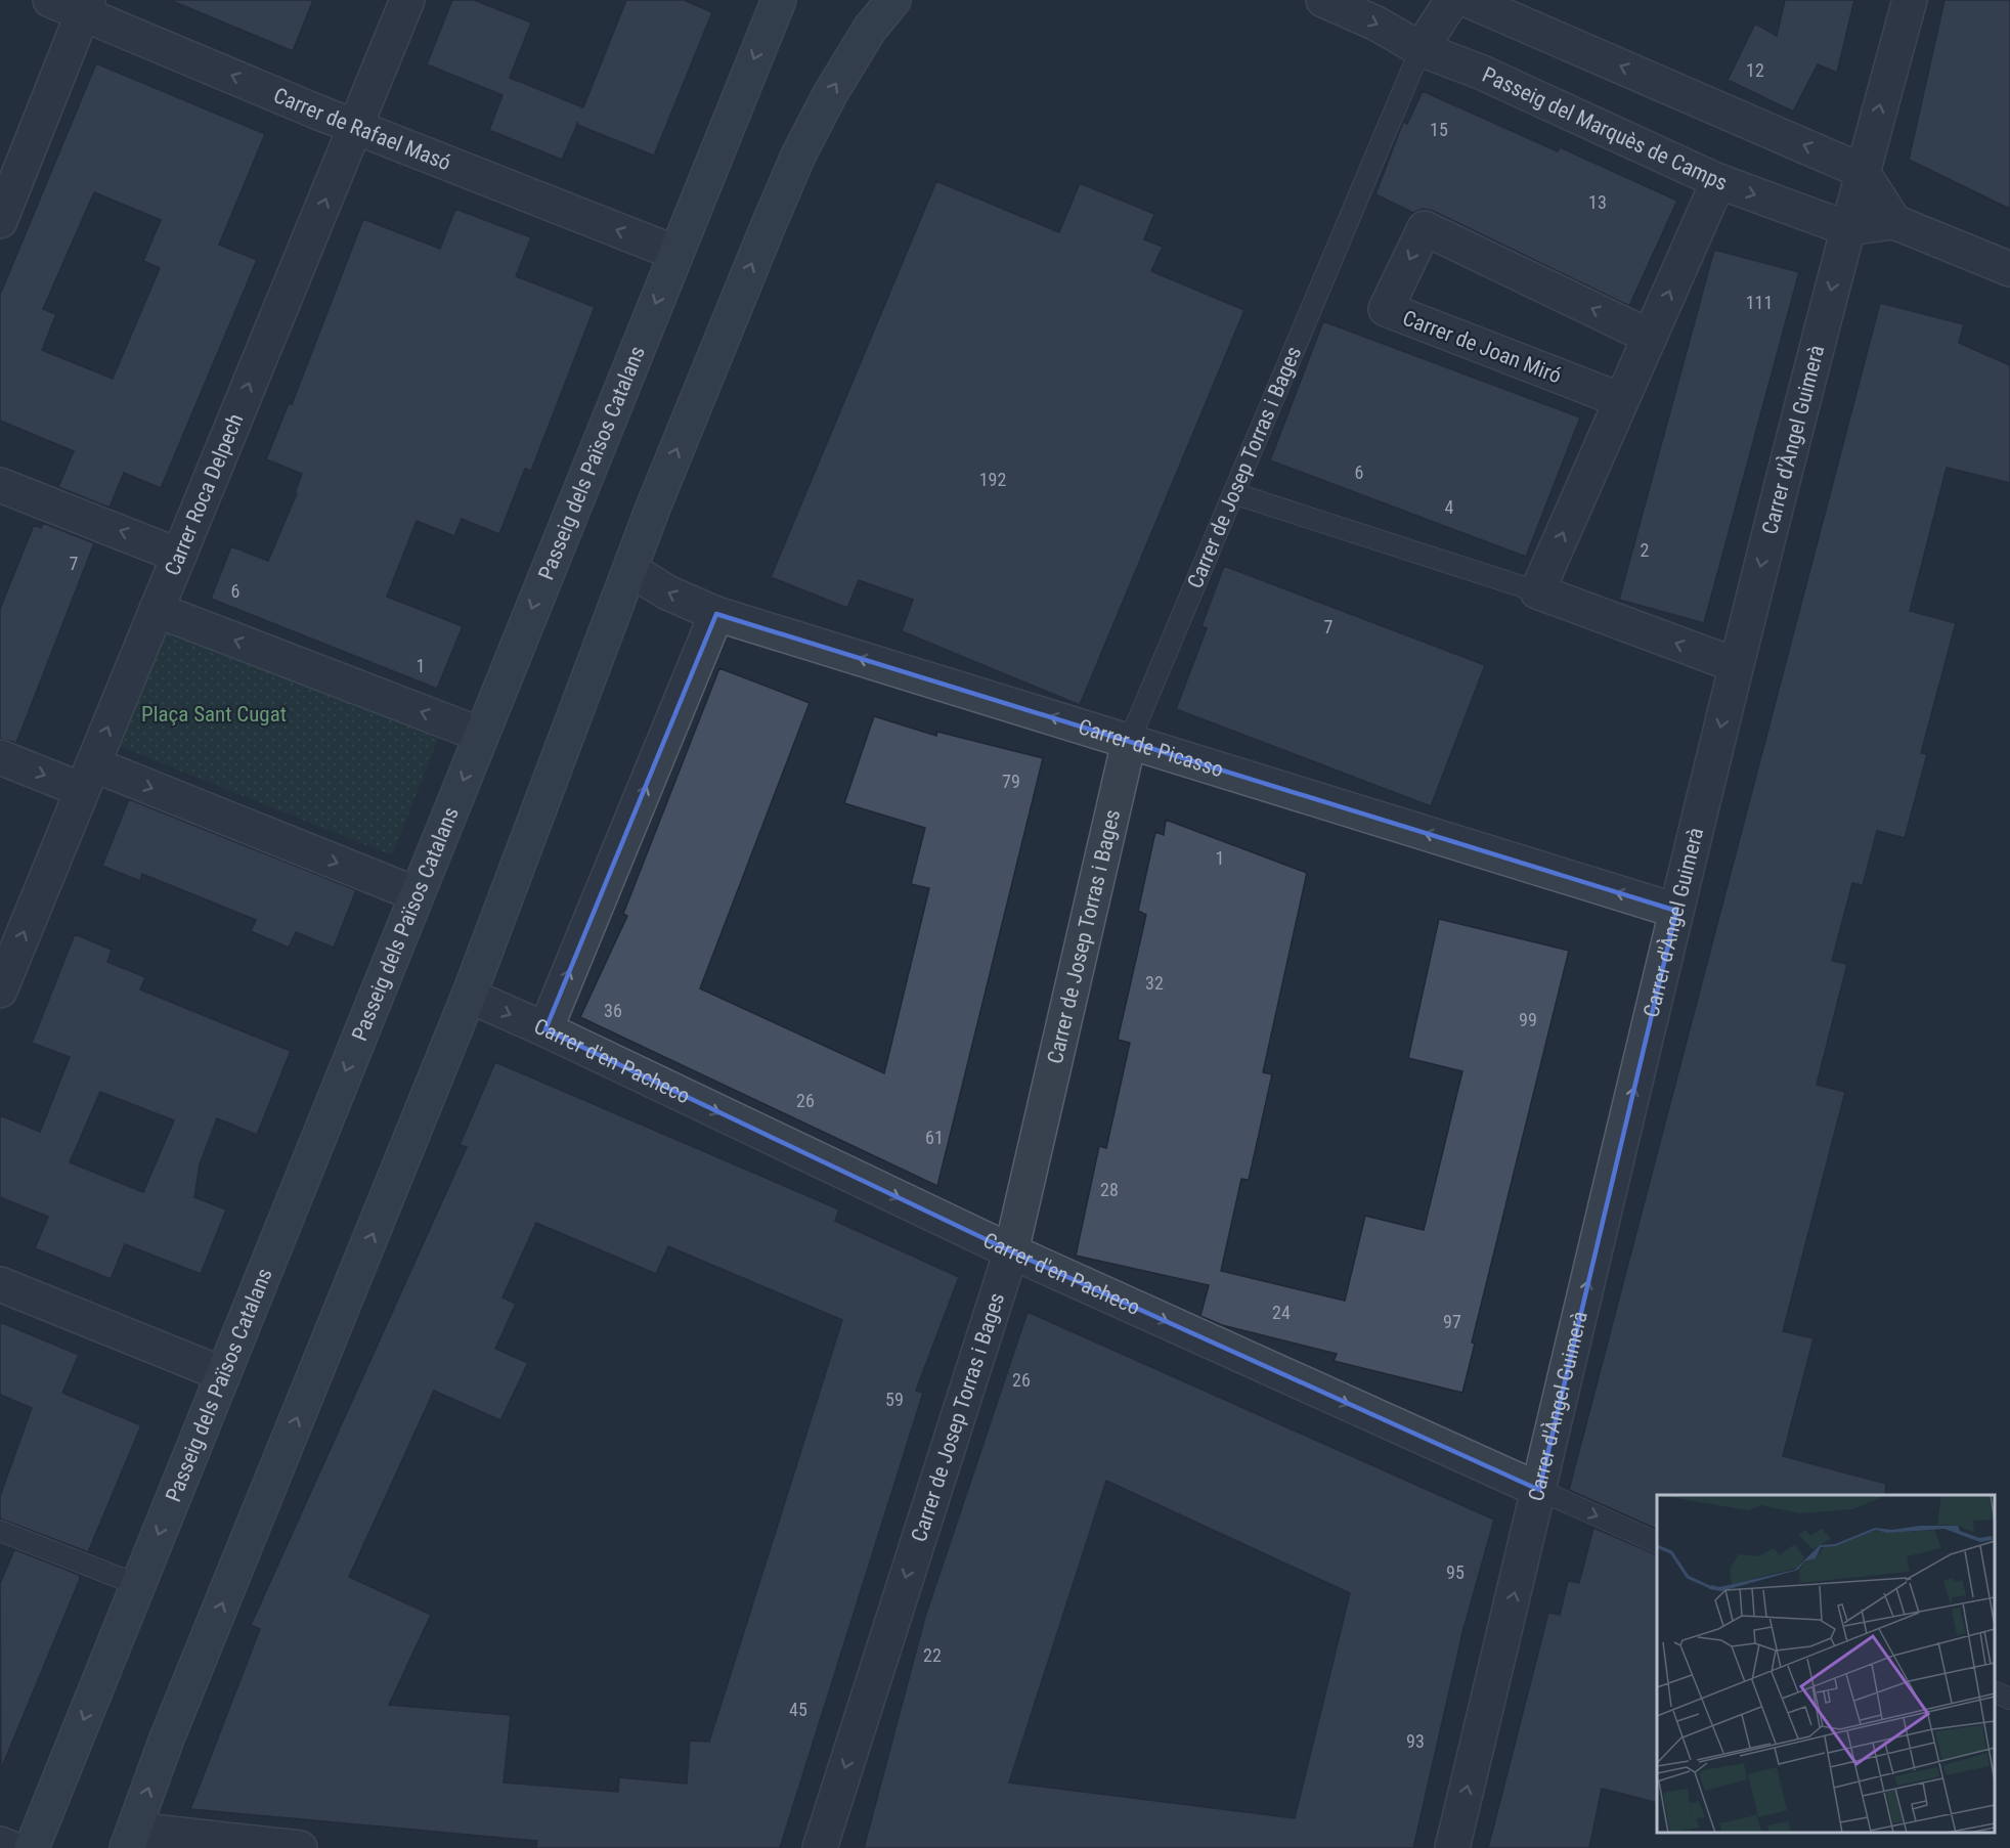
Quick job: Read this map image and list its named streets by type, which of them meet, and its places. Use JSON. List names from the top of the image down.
{
  "streets": {
    "main road": ["Passeig dels Països Catalans"],
    "street": [
      "Carrer de Rafael Masó",
      "Passeig del Marquès de Camps",
      "Carrer de Joan Miró",
      "Carrer d'Àngel Guimerà",
      "Carrer de Josep Torras i Bages",
      "Carrer Roca Delpech",
      "Carrer de Picasso",
      "Carrer d'en Pacheco"
    ]
  },
  "crossings": [
    ["Carrer de Rafael Masó", "Passeig dels Països Catalans"],
    ["Carrer de Rafael Masó", "Carrer Roca Delpech"],
    ["Passeig del Marquès de Camps", "Carrer d'Àngel Guimerà"],
    ["Passeig del Marquès de Camps", "Carrer de Josep Torras i Bages"],
    ["Carrer d'Àngel Guimerà", "Carrer de Picasso"],
    ["Carrer d'Àngel Guimerà", "Carrer d'en Pacheco"],
    ["Carrer de Josep Torras i Bages", "Carrer de Picasso"],
    ["Carrer de Josep Torras i Bages", "Carrer d'en Pacheco"]
  ],
  "one_way": [
    "Carrer de Rafael Masó",
    "Carrer Roca Delpech",
    "Carrer de Picasso",
    "Carrer d'en Pacheco"
  ],
  "parks": ["Plaça Sant Cugat"],
  "house_numbers": [
    "12",
    "15",
    "13",
    "111",
    "6",
    "192",
    "4",
    "2",
    "7",
    "6",
    "7",
    "1",
    "79",
    "1",
    "32",
    "36",
    "99",
    "26",
    "61",
    "28",
    "24",
    "97",
    "26",
    "59",
    "95",
    "22",
    "45",
    "93"
  ]
}
